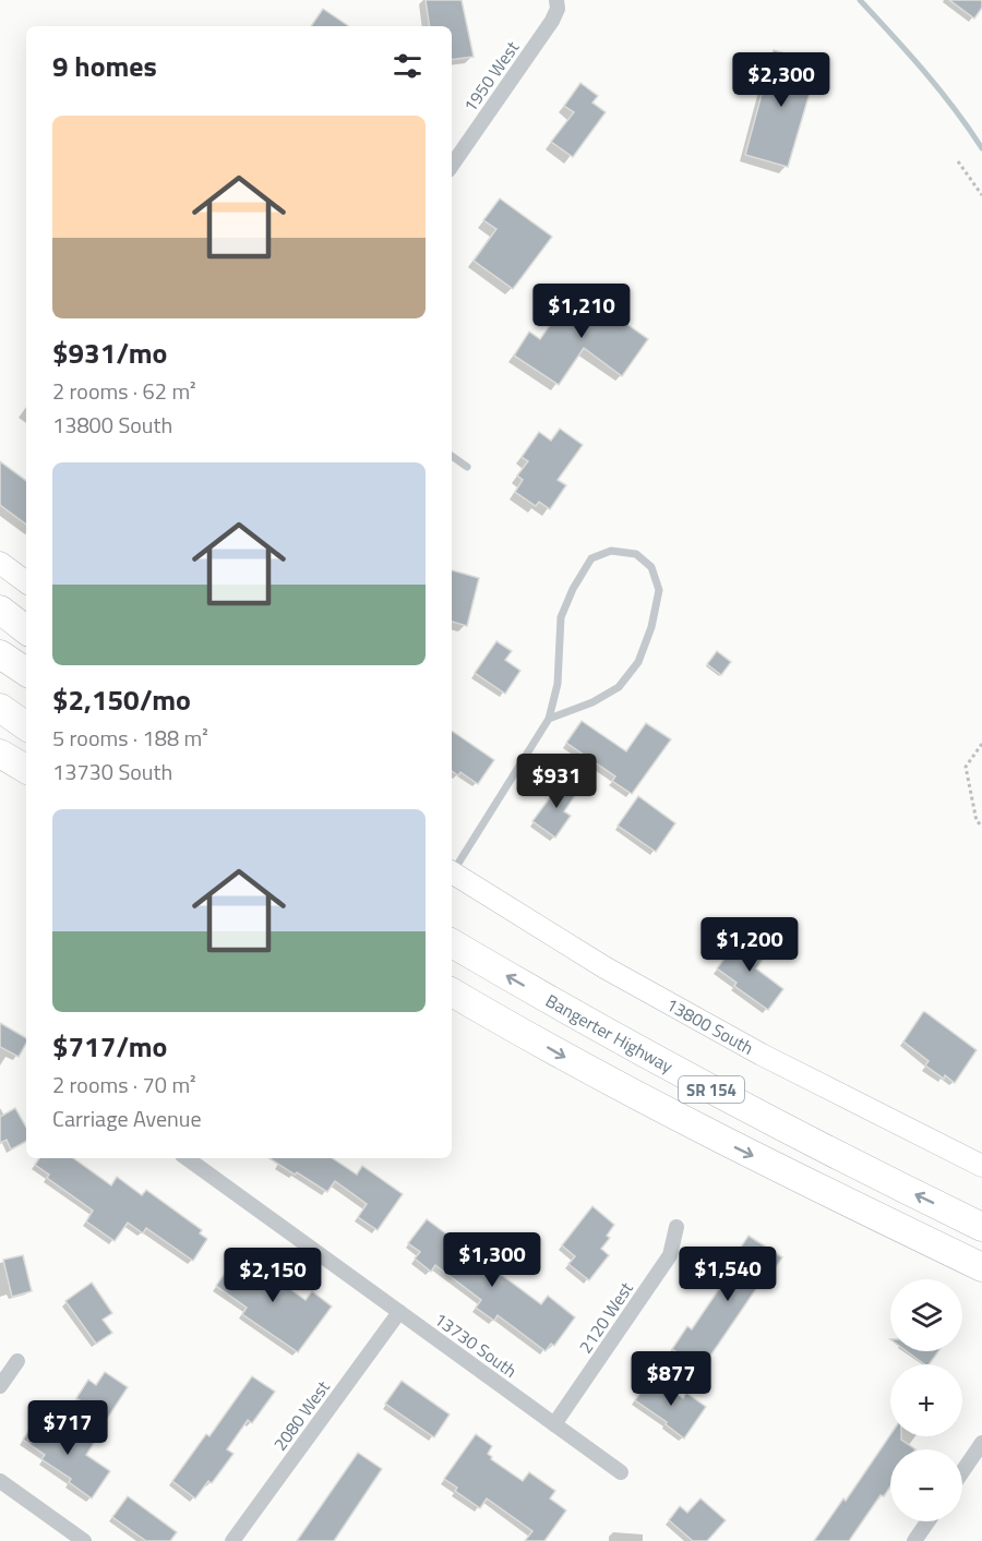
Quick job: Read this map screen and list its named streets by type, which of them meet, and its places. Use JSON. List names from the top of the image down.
{
  "streets": {
    "highway": ["Bangerter Highway", "SR 154"],
    "street": [
      "1950 West",
      "13800 South",
      "2120 West",
      "13730 South",
      "2080 West"
    ]
  },
  "crossings": [
    ["2120 West", "13730 South"],
    ["13730 South", "2080 West"]
  ],
  "page": {
    "heading": "9 homes",
    "price": [
      "$2,300",
      "$1,210",
      "$931",
      "$1,200",
      "$1,300",
      "$1,540",
      "$2,150",
      "$877",
      "$717"
    ],
    "list": [
      {
        "name": "$931/mo",
        "note": "2 rooms · 62 m² · 13800 South"
      },
      {
        "name": "$2,150/mo",
        "note": "5 rooms · 188 m² · 13730 South"
      },
      {
        "name": "$717/mo",
        "note": "2 rooms · 70 m² · Carriage Avenue"
      }
    ],
    "map_buttons": ["+", "−"]
  }
}
